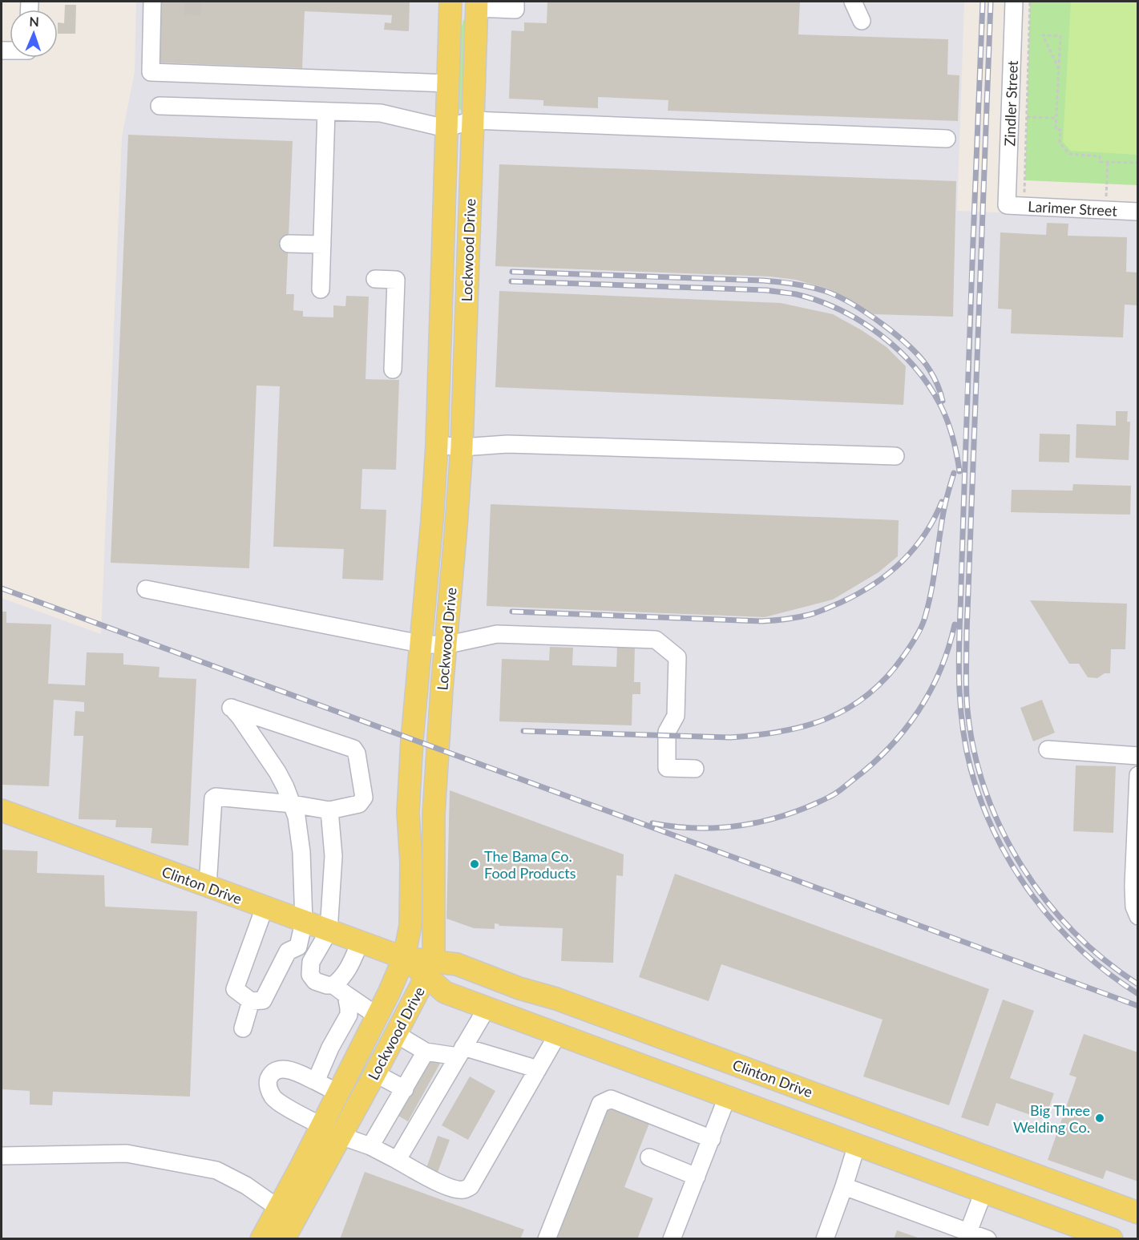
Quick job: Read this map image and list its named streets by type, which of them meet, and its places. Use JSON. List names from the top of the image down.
{
  "streets": {
    "main road": ["Lockwood Drive", "Clinton Drive"],
    "street": ["Zindler Street", "Larimer Street"]
  },
  "crossings": [
    ["Zindler Street", "Larimer Street"],
    ["Lockwood Drive", "Clinton Drive"]
  ],
  "places": ["The Bama Co. Food Products", "Big Three Welding Co."],
  "north": "top"
}
